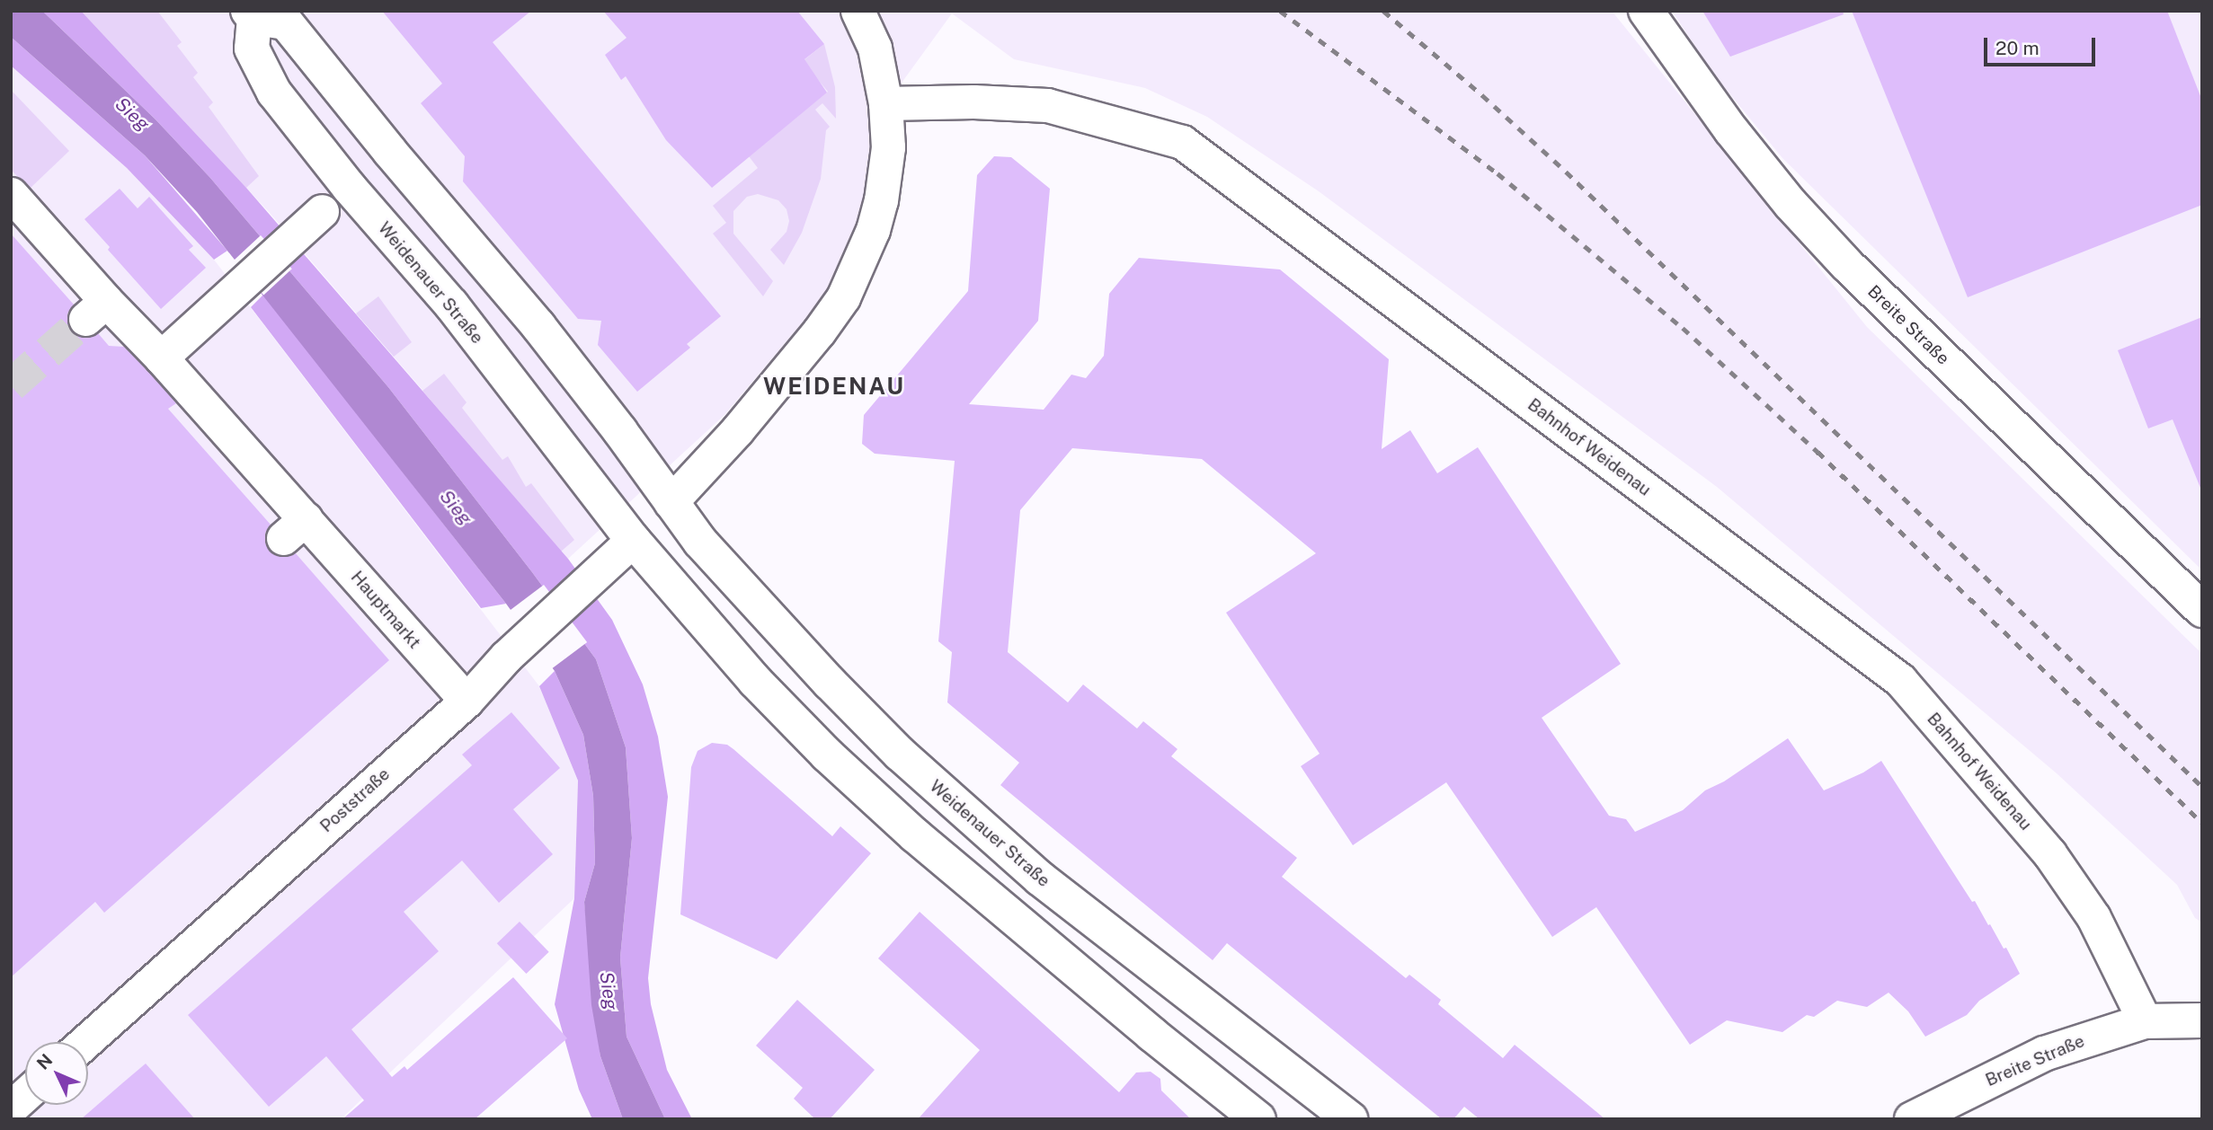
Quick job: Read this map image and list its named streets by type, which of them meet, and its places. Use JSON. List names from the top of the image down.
{
  "streets": {
    "main road": ["Weidenauer Straße", "Breite Straße"],
    "street": ["Bahnhof Weidenau", "Hauptmarkt", "Poststraße"]
  },
  "crossings": [
    ["Weidenauer Straße", "Poststraße"],
    ["Breite Straße", "Bahnhof Weidenau"],
    ["Hauptmarkt", "Poststraße"]
  ],
  "districts": ["WEIDENAU"],
  "water": ["Sieg"],
  "scale_bar": "20 m",
  "north": "top left"
}
